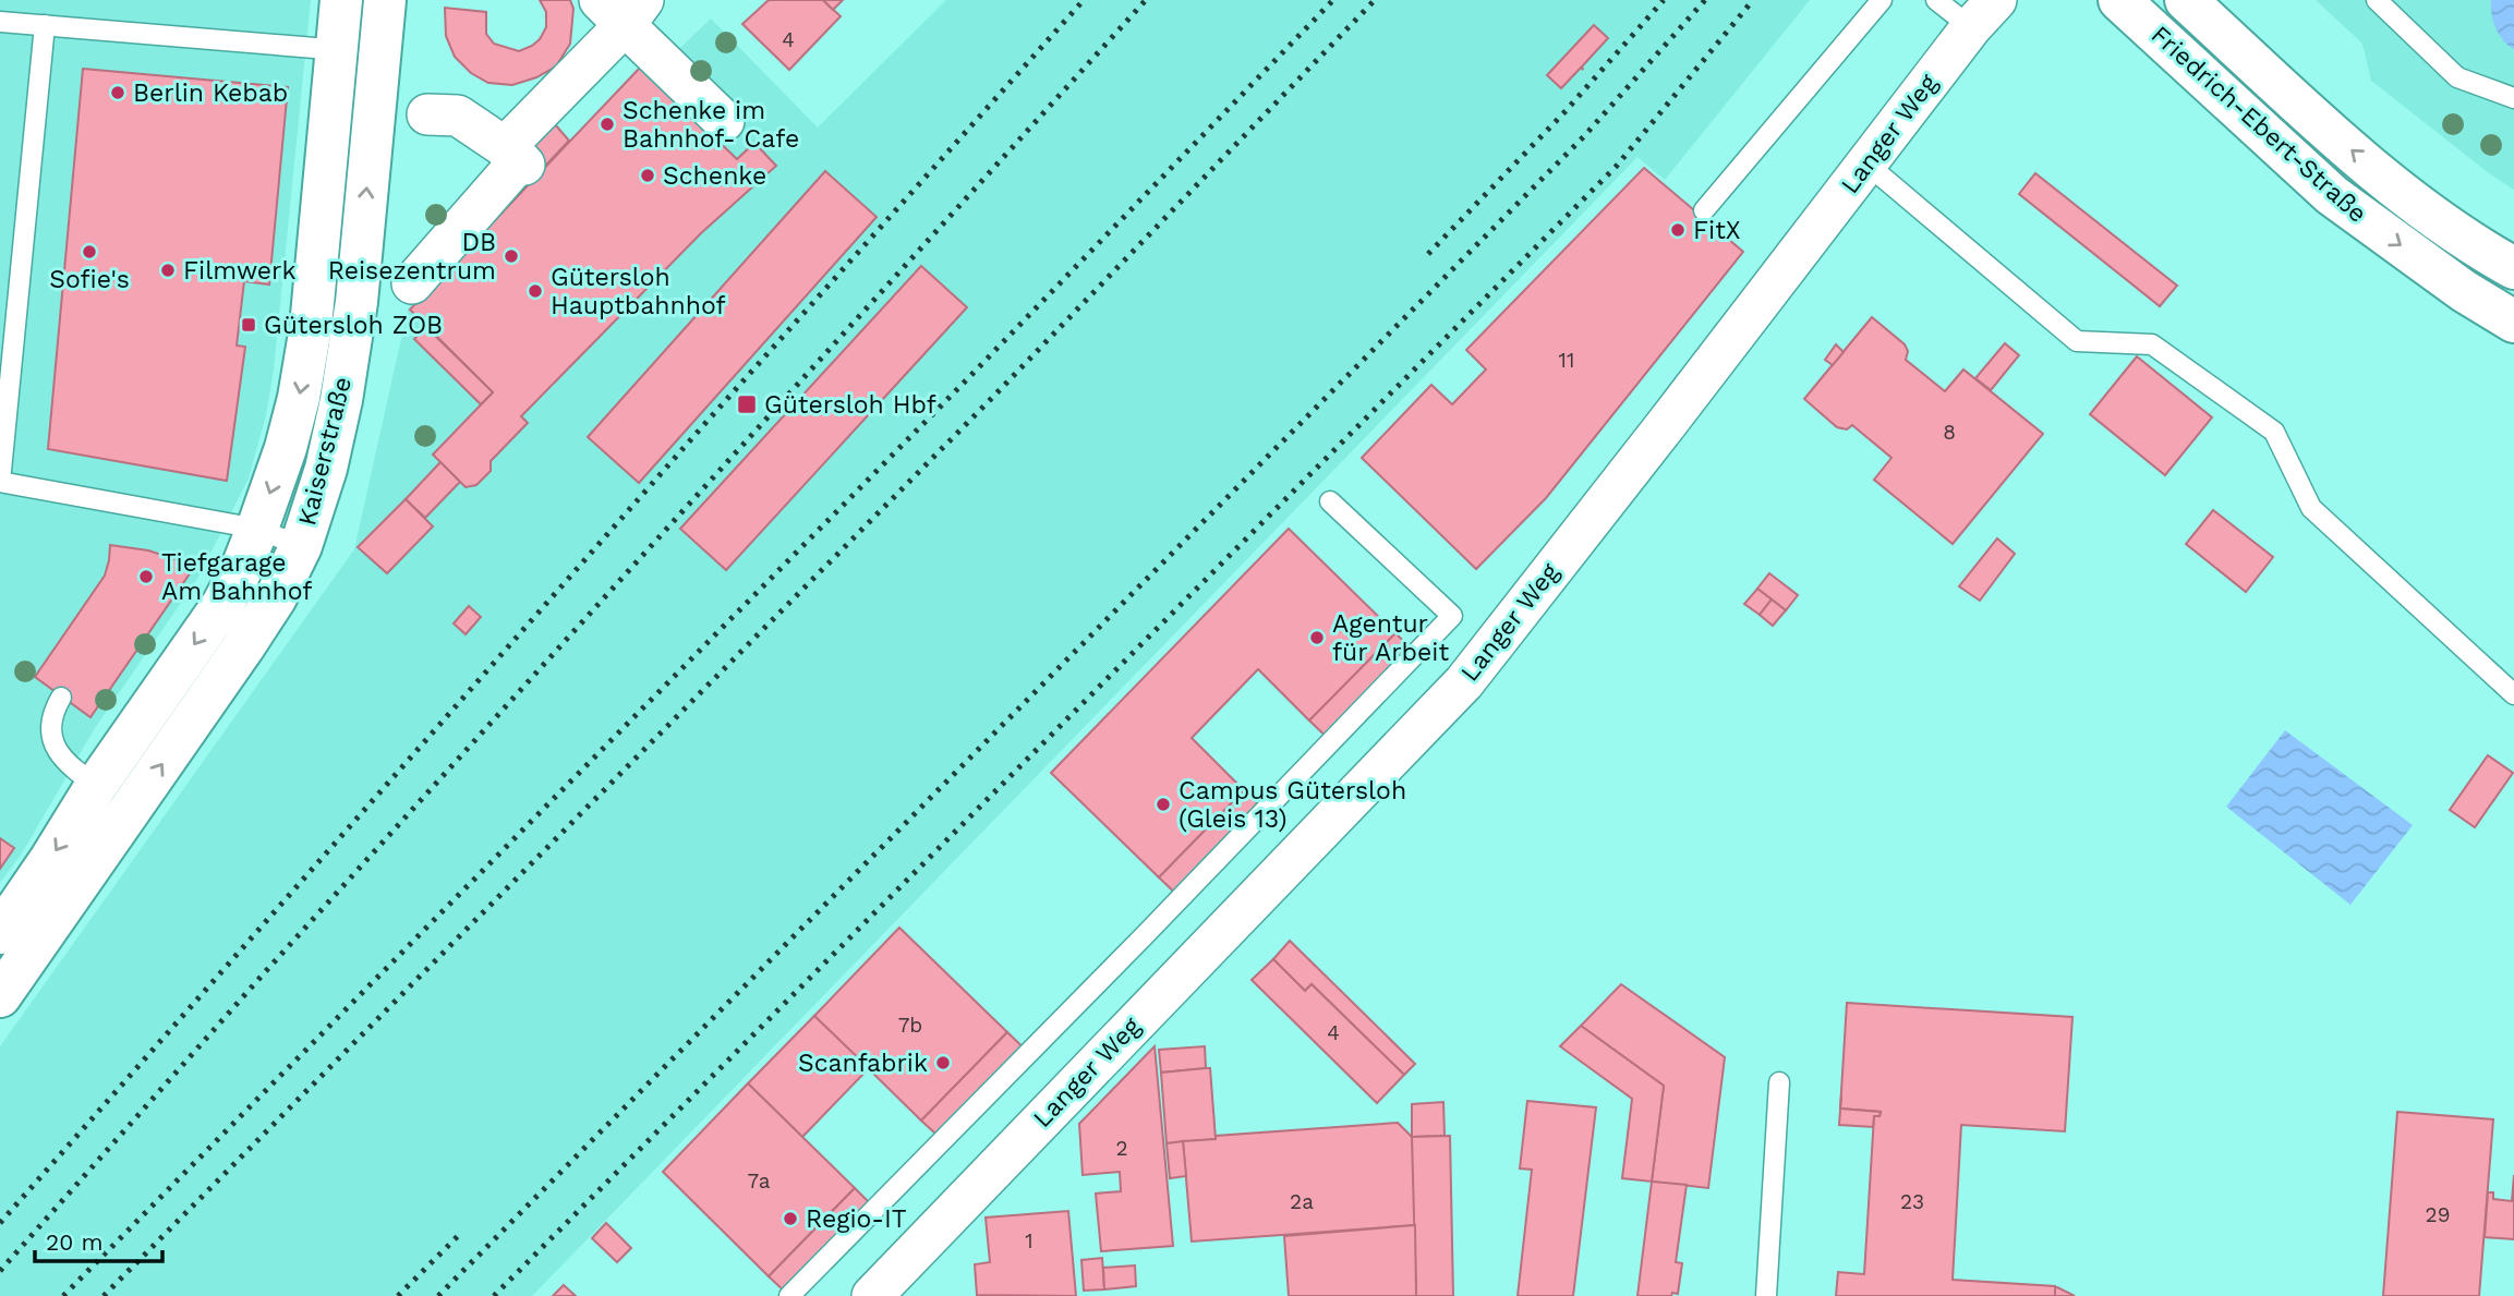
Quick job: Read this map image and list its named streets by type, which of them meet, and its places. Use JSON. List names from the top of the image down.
{
  "streets": {
    "main road": ["Friedrich-Ebert-Straße", "Kaiserstraße"],
    "street": ["Langer Weg"]
  },
  "places": {
    "other": [
      "Berlin Kebab",
      "Schenke im Bahnhof- Cafe",
      "Schenke",
      "FitX",
      "Sofie's",
      "DB Reisezentrum",
      "Filmwerk",
      "Gütersloh Hauptbahnhof",
      "Tiefgarage Am Bahnhof",
      "Agentur für Arbeit",
      "Campus Gütersloh (Gleis 13)",
      "Scanfabrik",
      "Regio-IT"
    ],
    "transit": ["Gütersloh ZOB", "Gütersloh Hbf"]
  },
  "house_numbers": [
    "4",
    "11",
    "8",
    "7b",
    "4",
    "2",
    "7a",
    "2a",
    "23",
    "29",
    "1"
  ],
  "scale_bar": "20 m"
}
